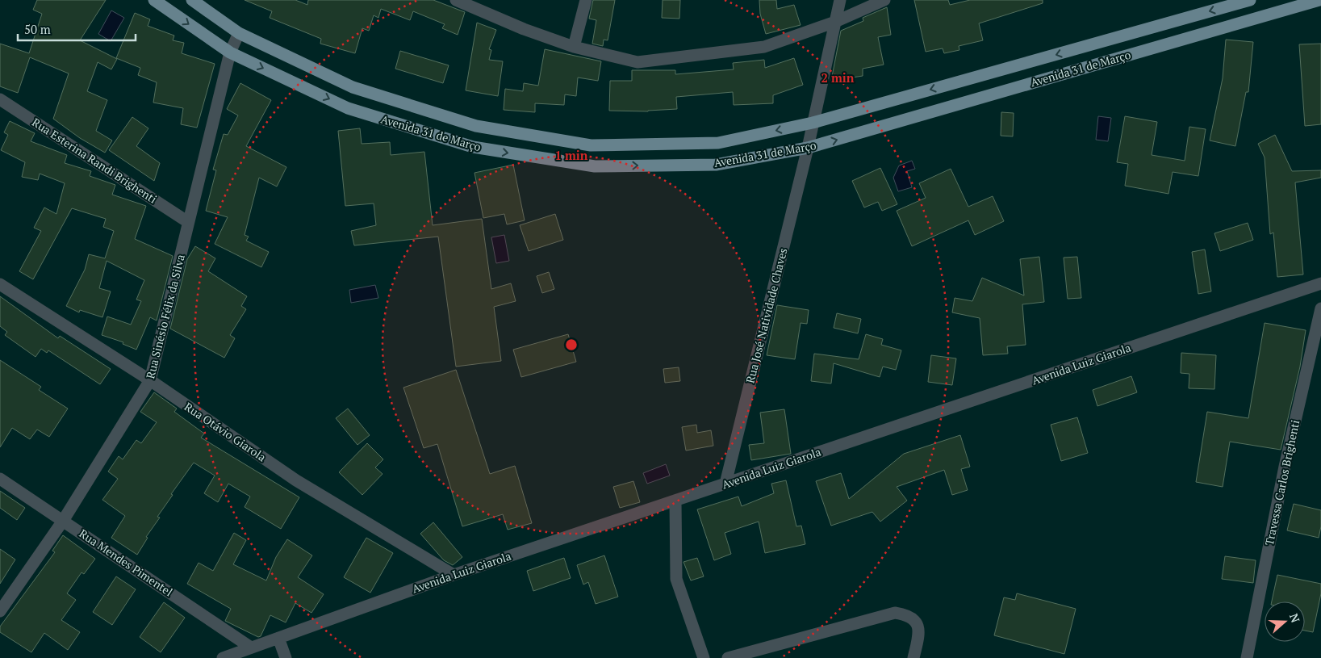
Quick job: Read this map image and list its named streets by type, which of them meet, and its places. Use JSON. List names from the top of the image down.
{
  "streets": {
    "main road": ["Avenida 31 de Março"],
    "street": [
      "Rua Esterina Randi Brighenti",
      "Rua José Natividade Chaves",
      "Rua Sinésio Félix da Silva",
      "Avenida Luiz Giarola",
      "Rua Otávio Giarola",
      "Travessa Carlos Brighenti",
      "Rua Mendes Pimentel"
    ]
  },
  "crossings": [
    ["Avenida 31 de Março", "Rua José Natividade Chaves"],
    ["Avenida 31 de Março", "Rua Sinésio Félix da Silva"],
    ["Rua Esterina Randi Brighenti", "Rua Sinésio Félix da Silva"],
    ["Rua José Natividade Chaves", "Avenida Luiz Giarola"],
    ["Rua Sinésio Félix da Silva", "Rua Otávio Giarola"],
    ["Rua Sinésio Félix da Silva", "Rua Mendes Pimentel"],
    ["Avenida Luiz Giarola", "Rua Otávio Giarola"],
    ["Avenida Luiz Giarola", "Rua Mendes Pimentel"]
  ],
  "scale_bar": "50 m",
  "north": "right",
  "rings": ["2 min", "1 min"]
}
